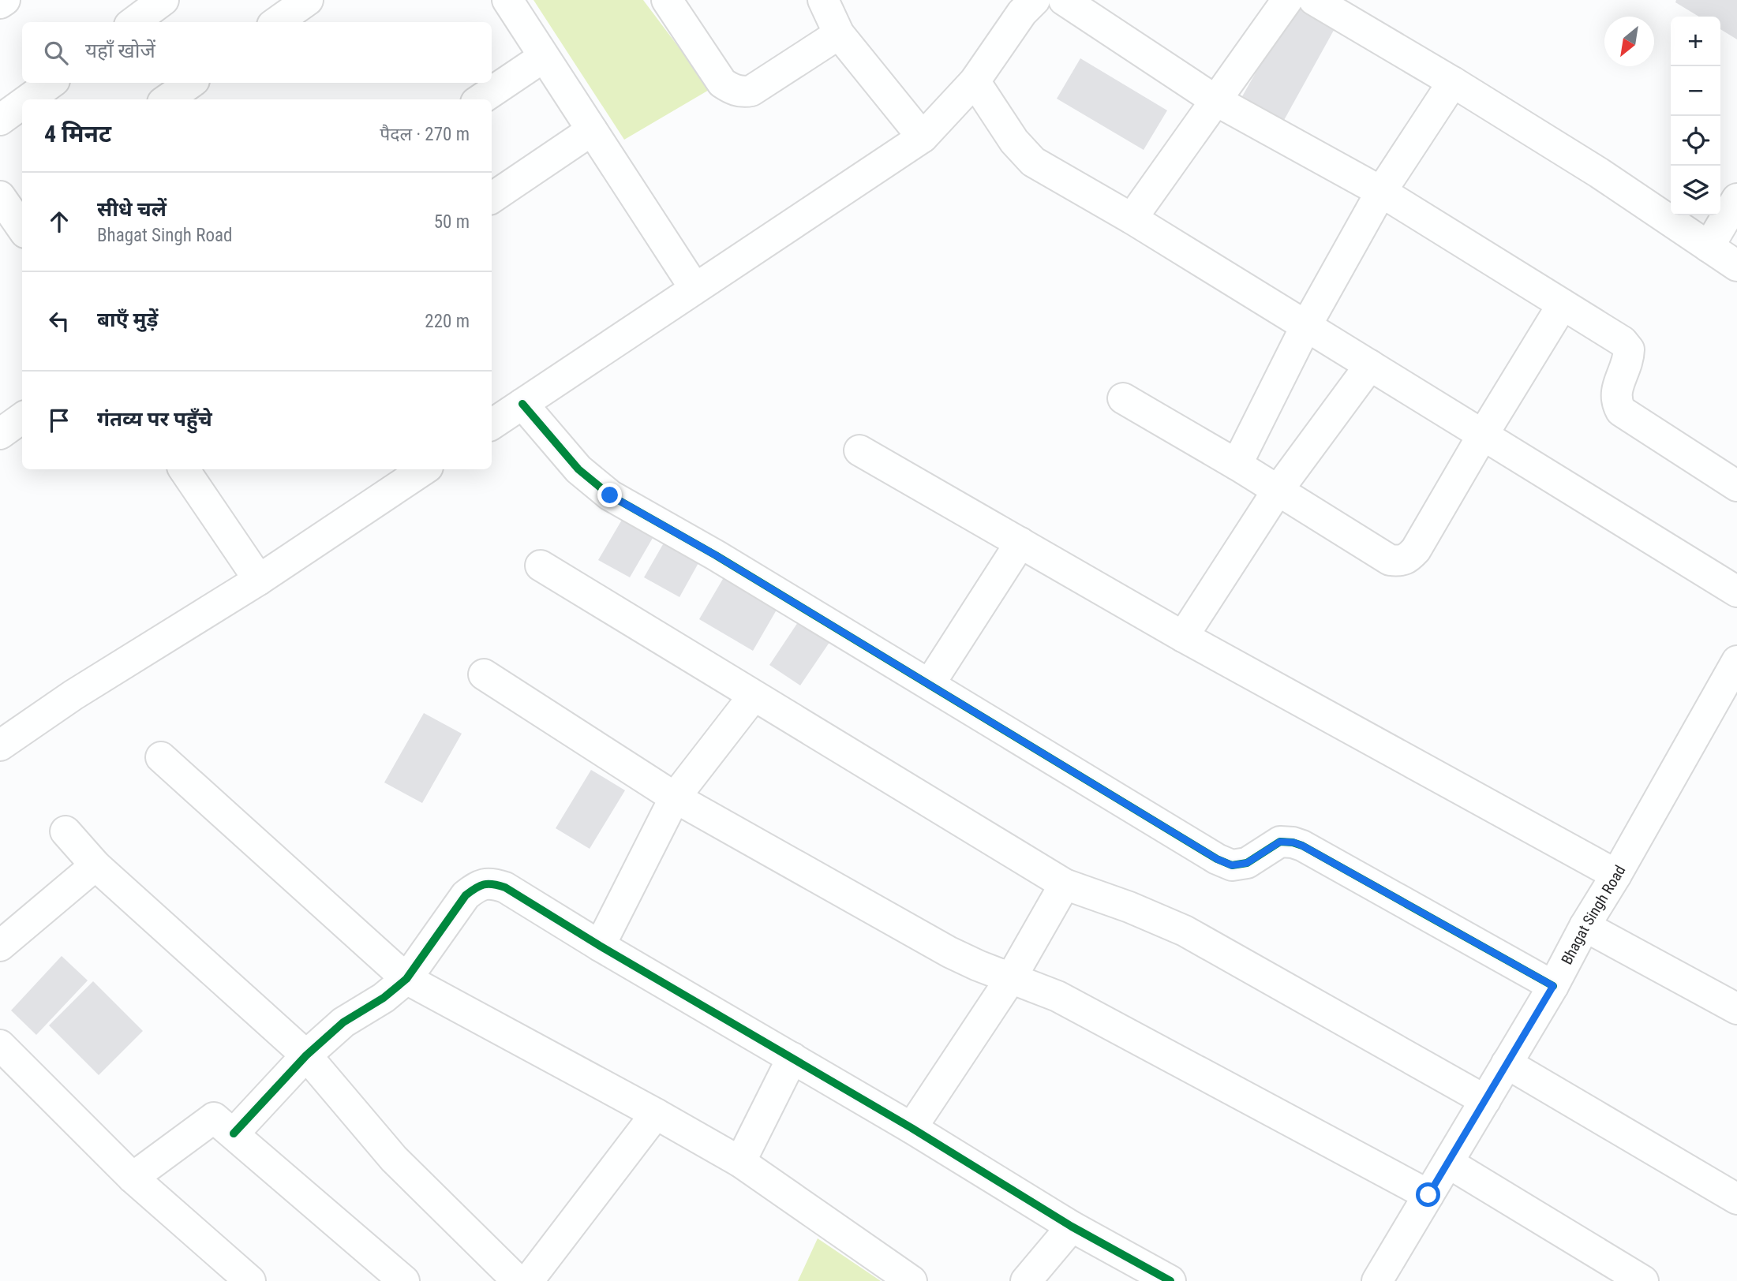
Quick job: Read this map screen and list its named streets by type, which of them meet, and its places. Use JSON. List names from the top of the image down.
{
  "streets": {
    "street": ["Bhagat Singh Road"]
  },
  "north": "bottom left",
  "page": {
    "map_buttons": ["+", "−"],
    "search": "यहाँ खोजें",
    "heading": ["4 मिनट", "पैदल · 270 m"],
    "list": [
      ["सीधे चलें", "Bhagat Singh Road", "50 m"],
      ["बाएँ मुड़ें", "220 m"],
      "गंतव्य पर पहुँचे"
    ]
  }
}
